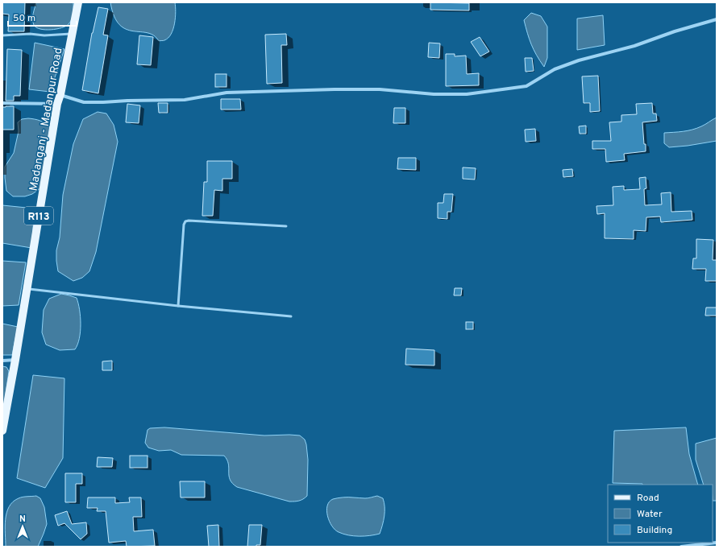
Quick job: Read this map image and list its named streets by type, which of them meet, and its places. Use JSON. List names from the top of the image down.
{
  "streets": {
    "main road": ["Madanganj - Madanpur Road", "R113"]
  },
  "legend": ["Road", "Water", "Building"],
  "scale_bar": "50 m",
  "north": "top"
}
